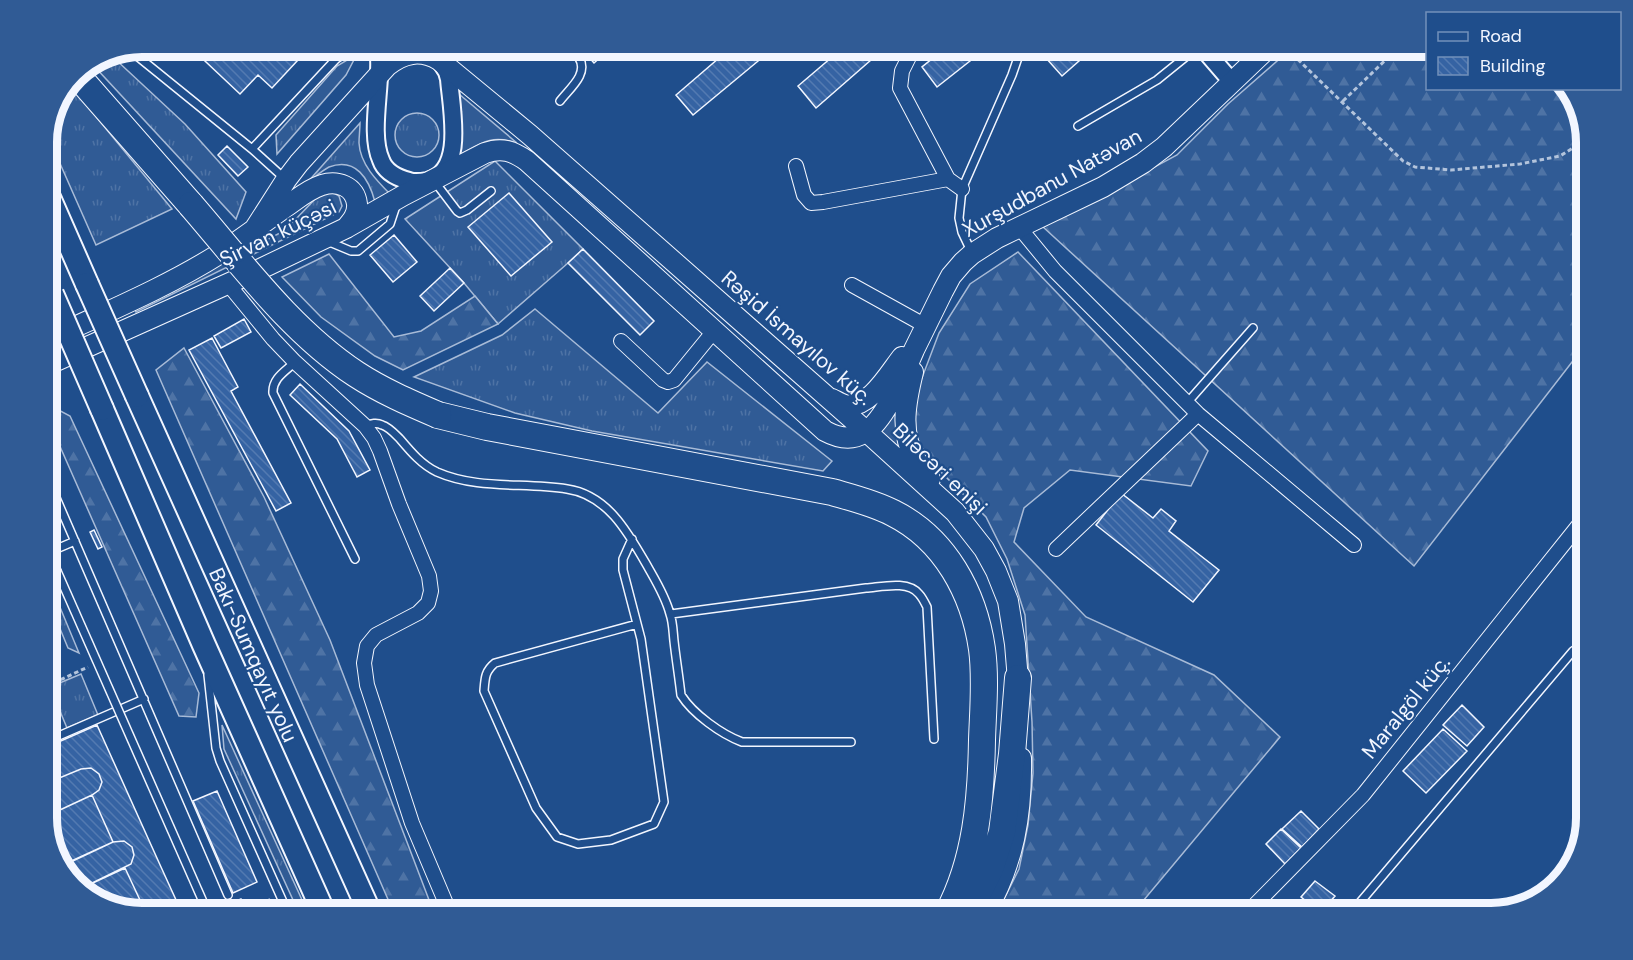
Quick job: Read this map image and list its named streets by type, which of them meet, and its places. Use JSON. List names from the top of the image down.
{
  "streets": {
    "highway": ["Bakı-Sumqayıt yolu"],
    "main road": [
      "Xurşudbanu Natəvan",
      "Şirvan küçəsi",
      "Rəşid İsmayılov küç.",
      "Biləcəri enişi"
    ],
    "street": ["Maralgöl küç."]
  },
  "crossings": [
    ["Şirvan küçəsi", "Rəşid İsmayılov küç."],
    ["Rəşid İsmayılov küç.", "Biləcəri enişi"]
  ],
  "legend": ["Road", "Building"]
}
